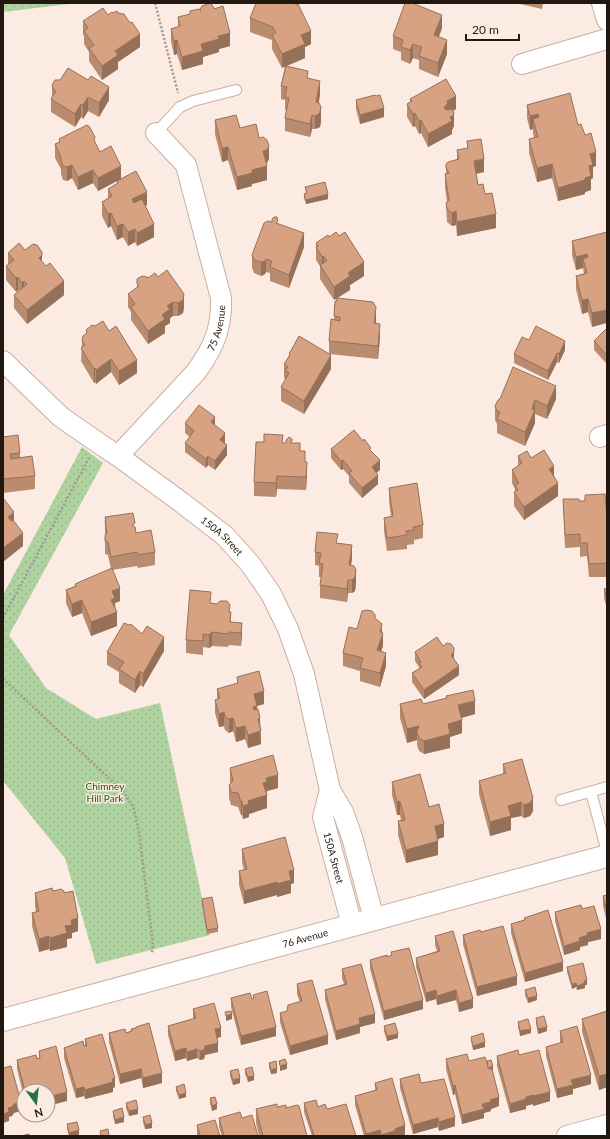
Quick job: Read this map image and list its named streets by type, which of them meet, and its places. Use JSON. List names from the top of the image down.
{
  "streets": {
    "street": ["75 Avenue", "150A Street", "76 Avenue"]
  },
  "crossings": [
    ["75 Avenue", "150A Street"],
    ["150A Street", "76 Avenue"]
  ],
  "parks": ["Chimney Hill Park"],
  "scale_bar": "20 m",
  "north": "bottom"
}
